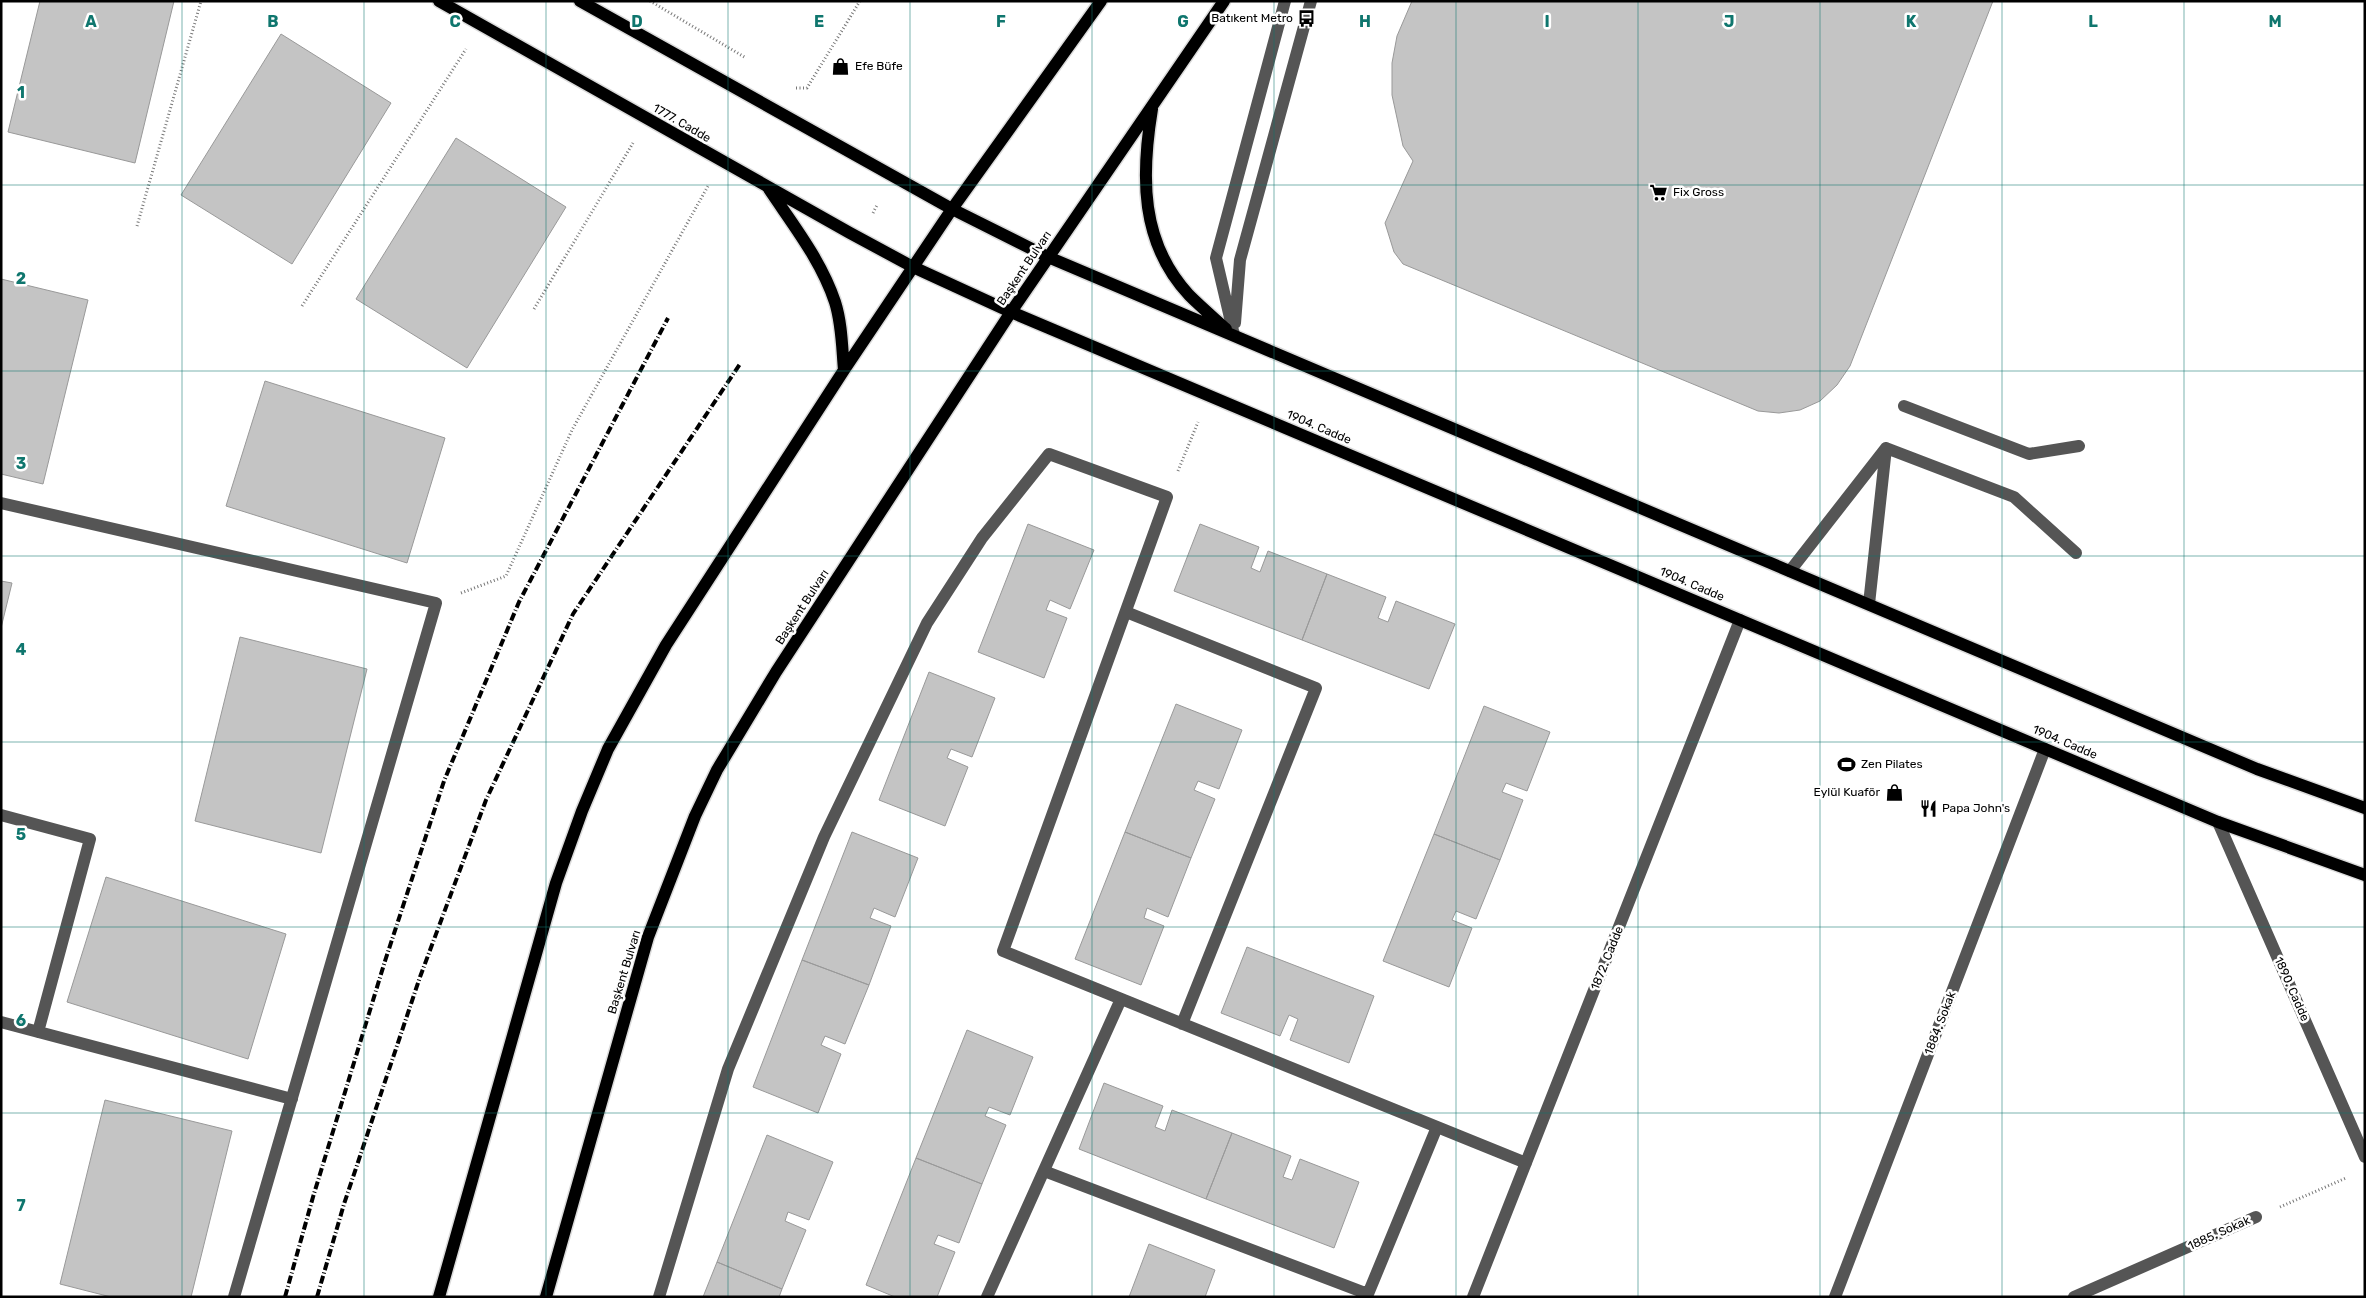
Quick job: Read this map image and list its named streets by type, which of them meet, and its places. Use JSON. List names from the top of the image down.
{
  "streets": {
    "main road": ["1777. Cadde", "Başkent Bulvarı", "1904. Cadde"],
    "street": [
      "1872. Cadde",
      "1890. Cadde",
      "1884. Sokak",
      "1885. Sokak"
    ]
  },
  "crossings": [
    ["1777. Cadde", "Başkent Bulvarı"],
    ["1777. Cadde", "1904. Cadde"],
    ["Başkent Bulvarı", "1904. Cadde"],
    ["1904. Cadde", "1872. Cadde"],
    ["1904. Cadde", "1890. Cadde"],
    ["1904. Cadde", "1884. Sokak"]
  ],
  "places": {
    "bus stop": ["Batıkent Metro"],
    "shop": ["Efe Büfe", "Eylül Kuaför"],
    "supermarket": ["Fix Gross"],
    "sports": ["Zen Pilates"],
    "restaurant": ["Papa John's"]
  },
  "grid": {
    "columns": [
      "A",
      "B",
      "C",
      "D",
      "E",
      "F",
      "G",
      "H",
      "I",
      "J",
      "K",
      "L",
      "M"
    ],
    "rows": [
      "1",
      "2",
      "3",
      "4",
      "5",
      "6",
      "7"
    ]
  }
}
